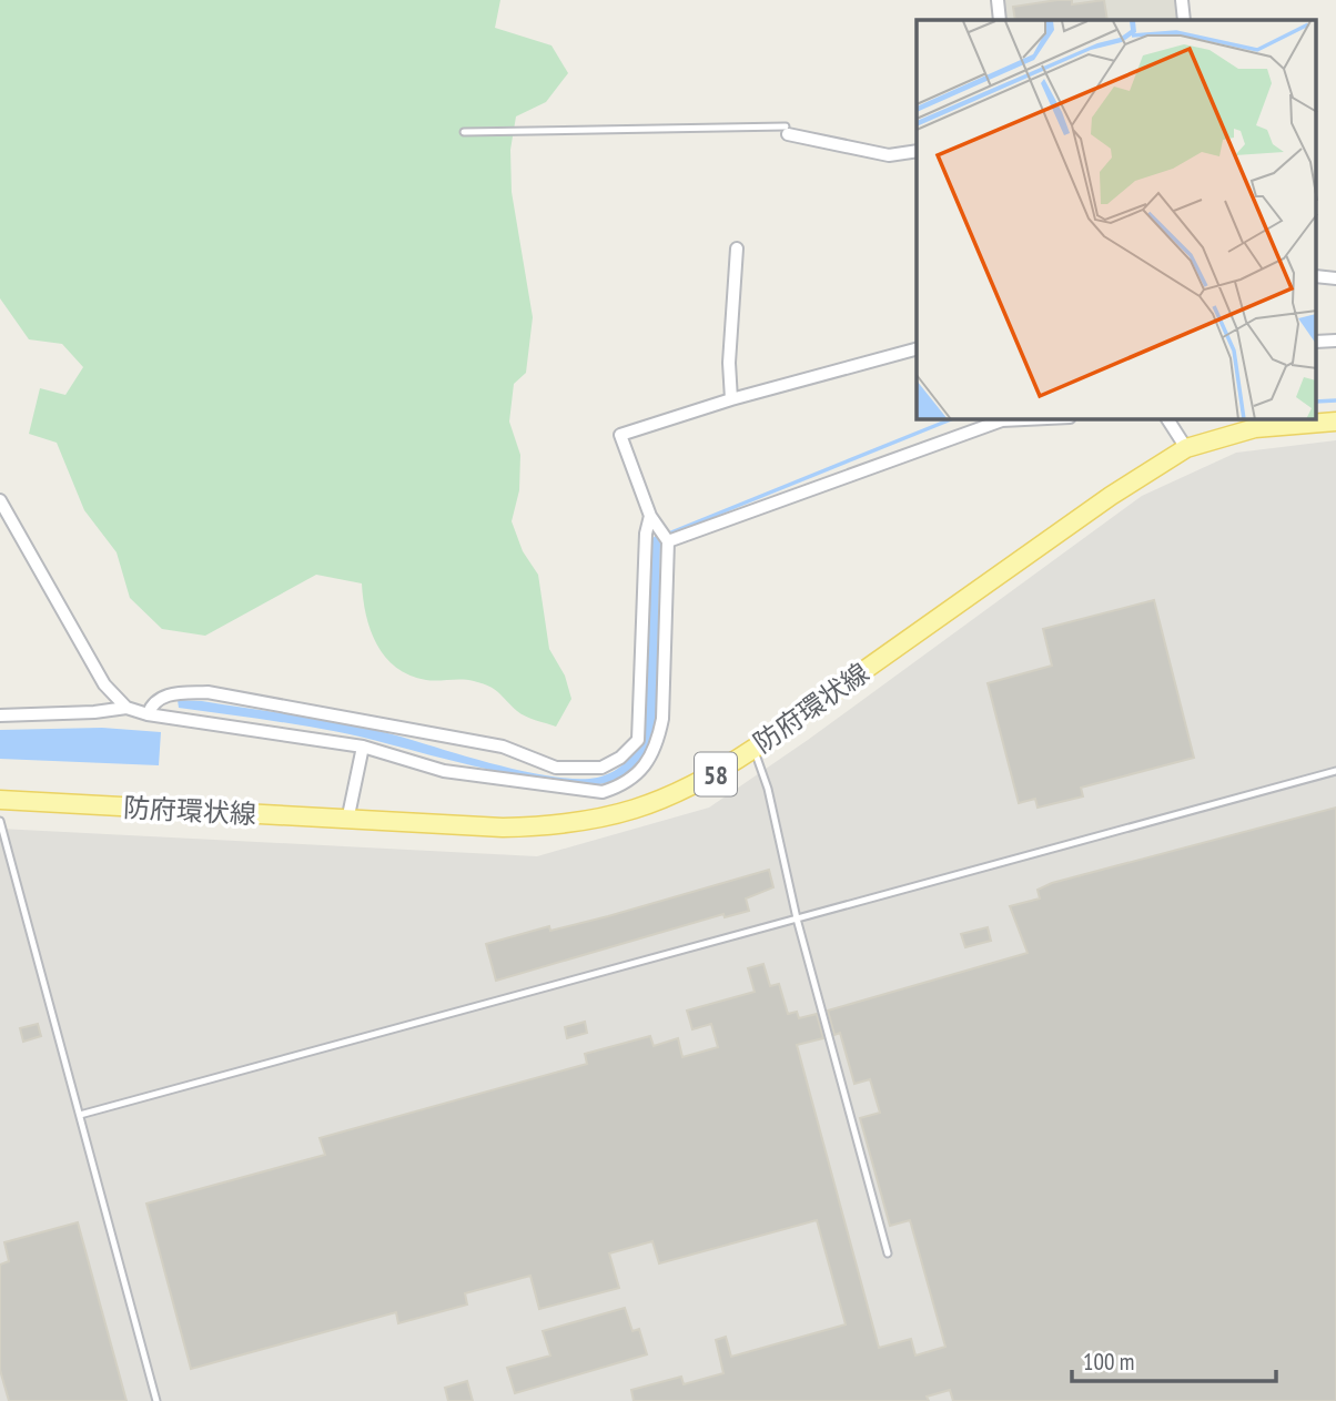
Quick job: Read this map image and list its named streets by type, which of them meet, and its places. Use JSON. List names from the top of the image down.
{
  "streets": {
    "main road": ["防府環状線", "58"]
  },
  "scale_bar": "100 m"
}
